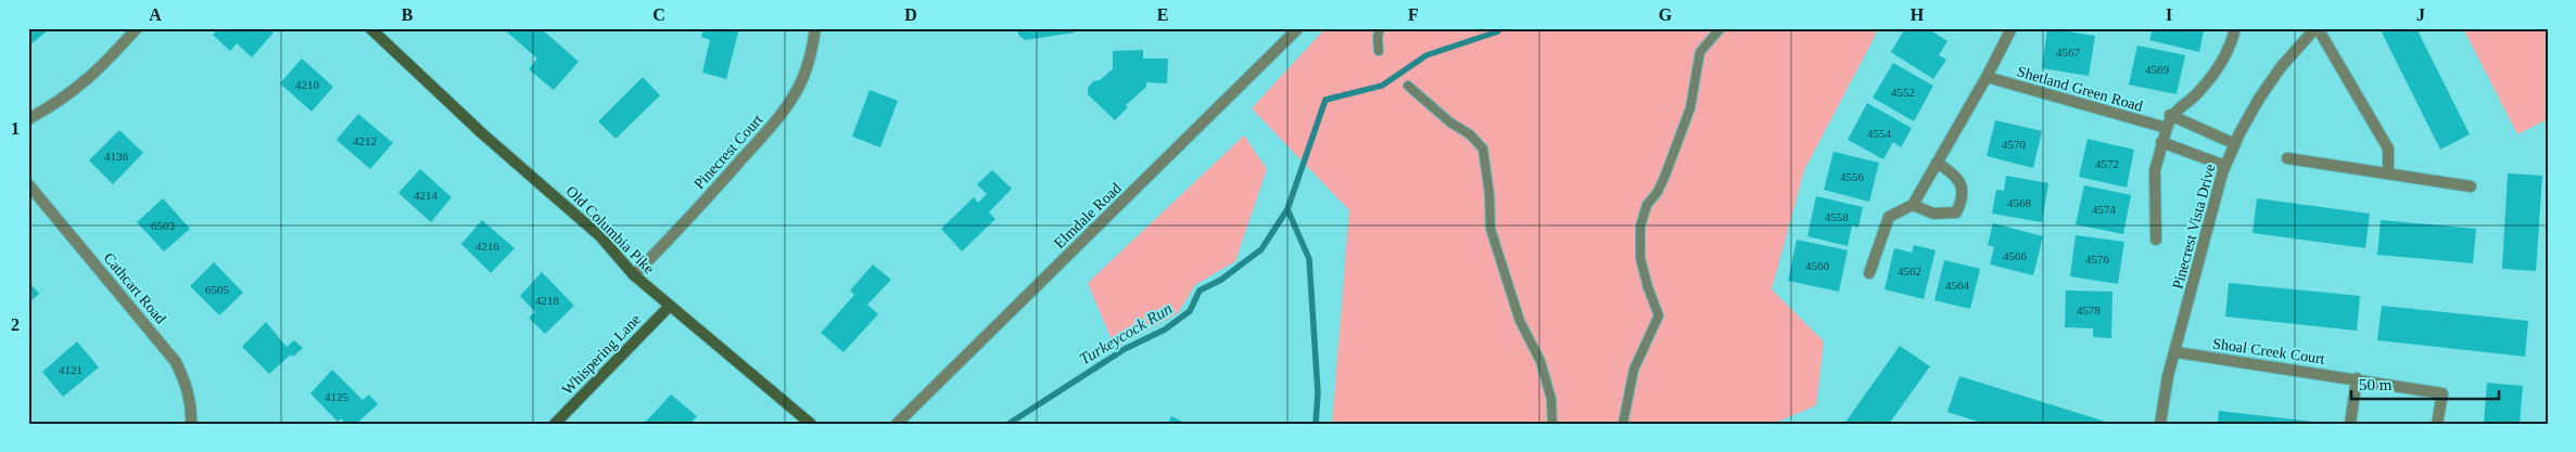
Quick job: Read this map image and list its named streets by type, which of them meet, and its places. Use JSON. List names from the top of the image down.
{
  "streets": {
    "street": [
      "Shetland Green Road",
      "Pinecrest Court",
      "Elmdale Road",
      "Pinecrest Vista Drive",
      "Old Columbia Pike",
      "Cathcart Road",
      "Shoal Creek Court",
      "Whispering Lane"
    ]
  },
  "crossings": [
    ["Pinecrest Court", "Old Columbia Pike"],
    ["Pinecrest Vista Drive", "Shoal Creek Court"],
    ["Old Columbia Pike", "Whispering Lane"]
  ],
  "water": ["Turkeycock Run"],
  "house_numbers": [
    "4567",
    "4569",
    "4210",
    "4552",
    "4554",
    "4212",
    "4570",
    "4136",
    "4572",
    "4556",
    "4214",
    "4568",
    "4574",
    "4558",
    "6503",
    "4216",
    "4566",
    "4576",
    "4560",
    "4562",
    "4564",
    "6505",
    "4218",
    "4578",
    "4121",
    "4125"
  ],
  "scale_bar": "50 m",
  "grid": {
    "columns": [
      "A",
      "B",
      "C",
      "D",
      "E",
      "F",
      "G",
      "H",
      "I",
      "J"
    ],
    "rows": ["1", "2"]
  }
}
